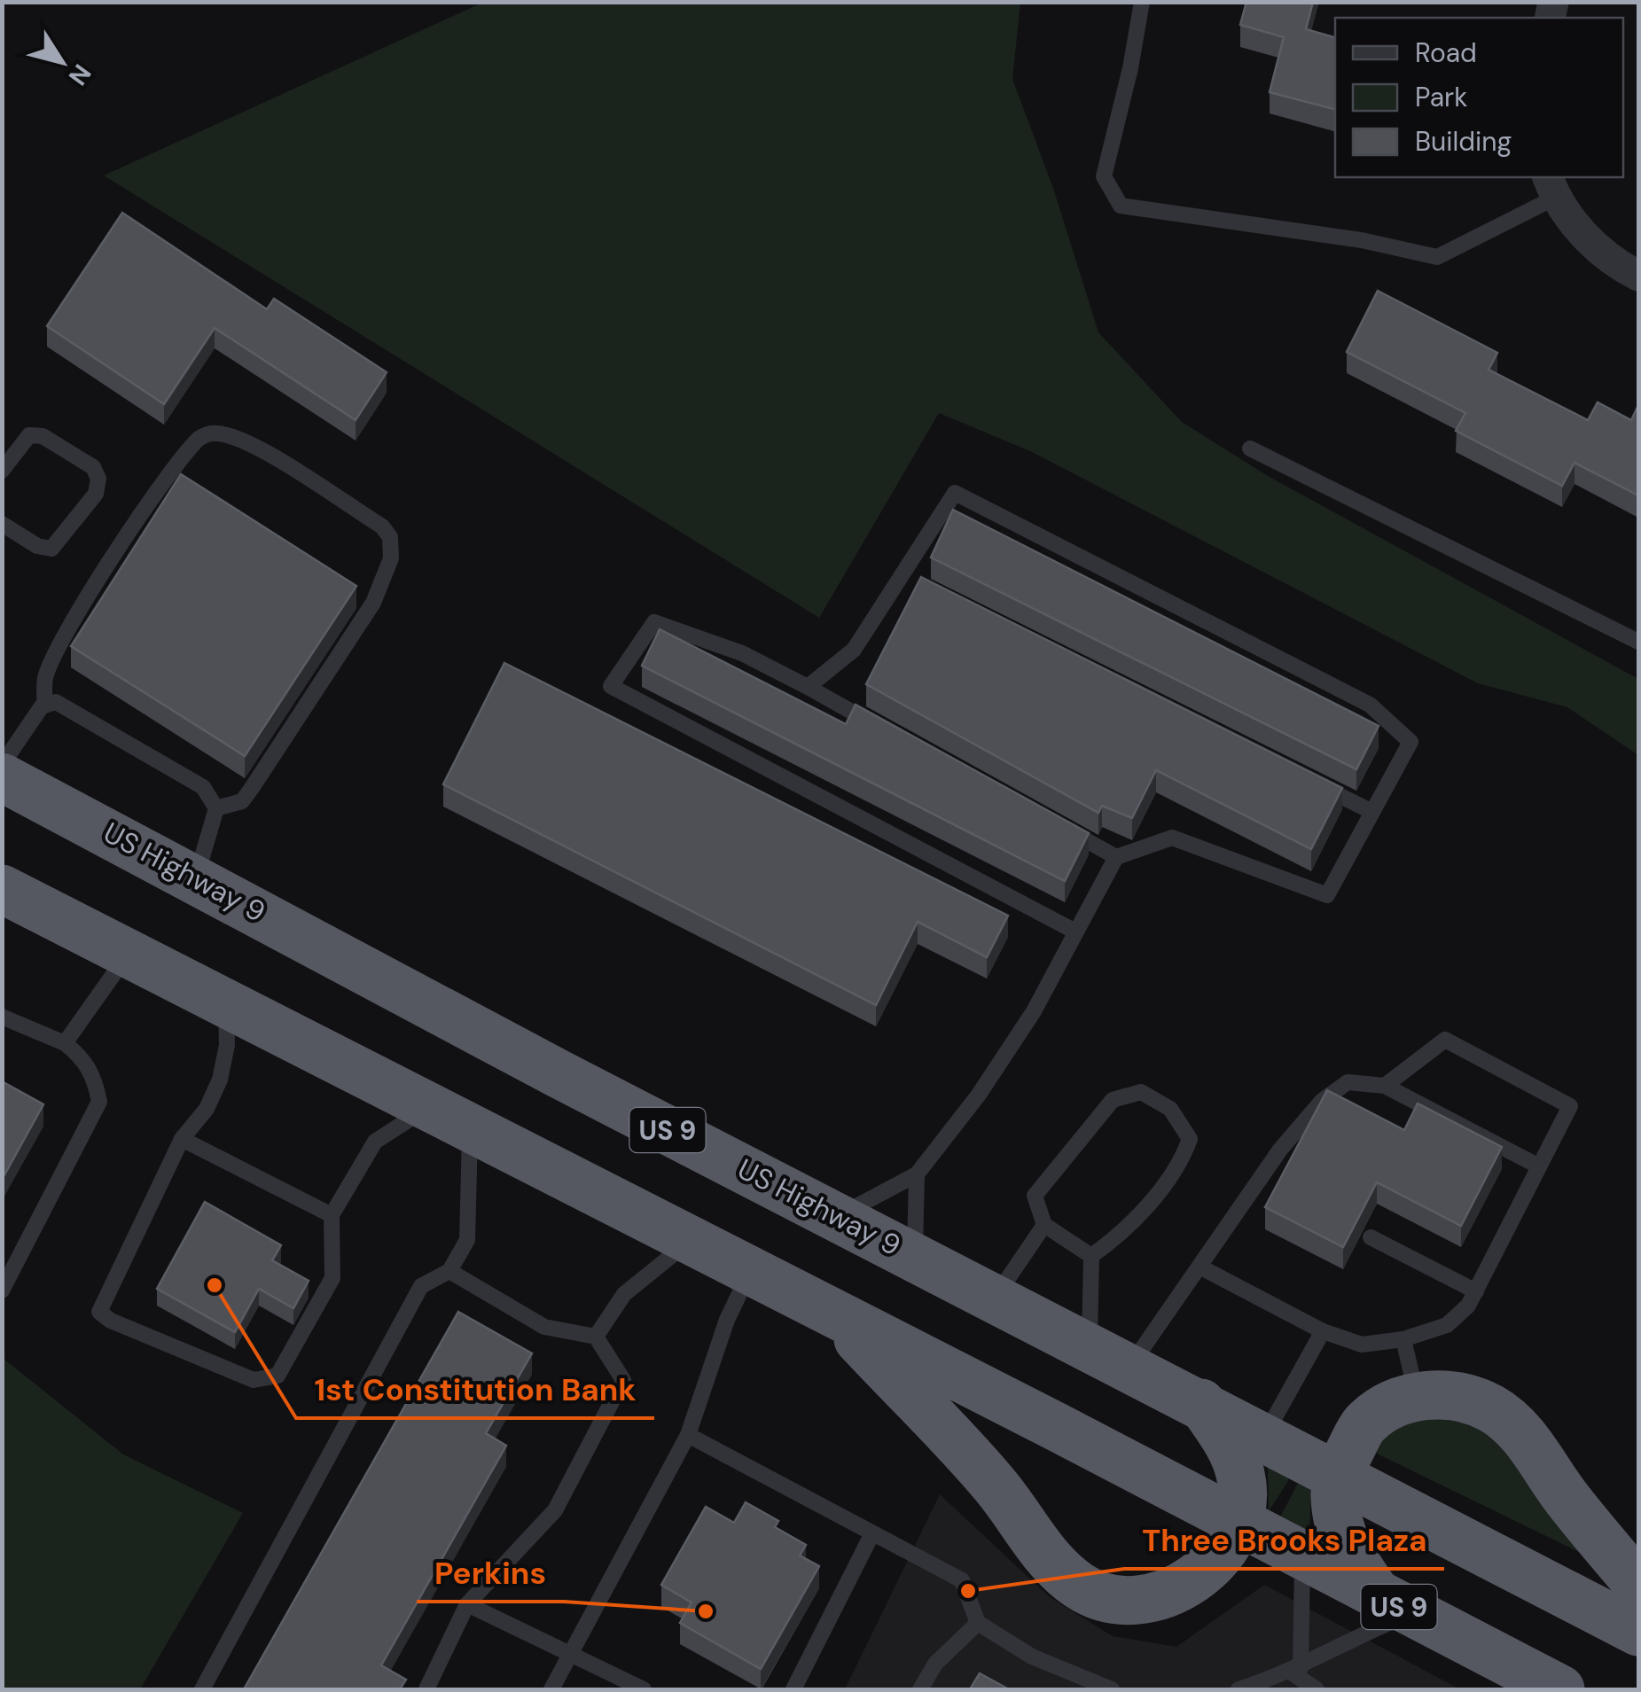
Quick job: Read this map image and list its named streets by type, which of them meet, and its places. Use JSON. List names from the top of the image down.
{
  "streets": {
    "highway": ["US Highway 9", "US 9"]
  },
  "places": ["1st Constitution Bank", "Three Brooks Plaza", "Perkins"],
  "legend": ["Road", "Park", "Building"],
  "north": "bottom right"
}
